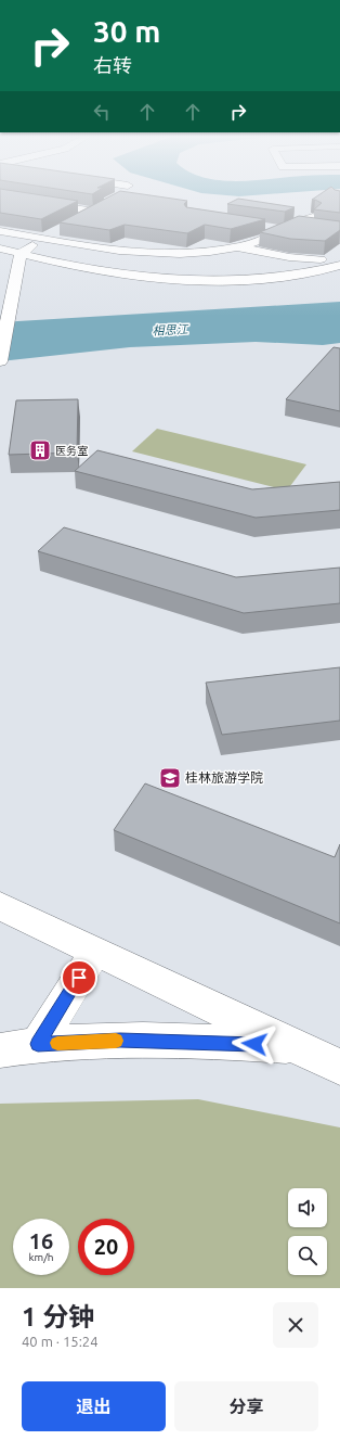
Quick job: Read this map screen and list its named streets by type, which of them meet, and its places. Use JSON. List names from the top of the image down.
{
  "water": ["相思江"],
  "places": {
    "building": ["医务室"],
    "school or university": ["桂林旅游学院"]
  },
  "page": {
    "turn": ["30 m", "右转"],
    "speed": "16 km/h",
    "limit": "20",
    "heading": ["1 分钟", "40 m · 15:24"],
    "buttons": ["退出", "分享"]
  }
}
